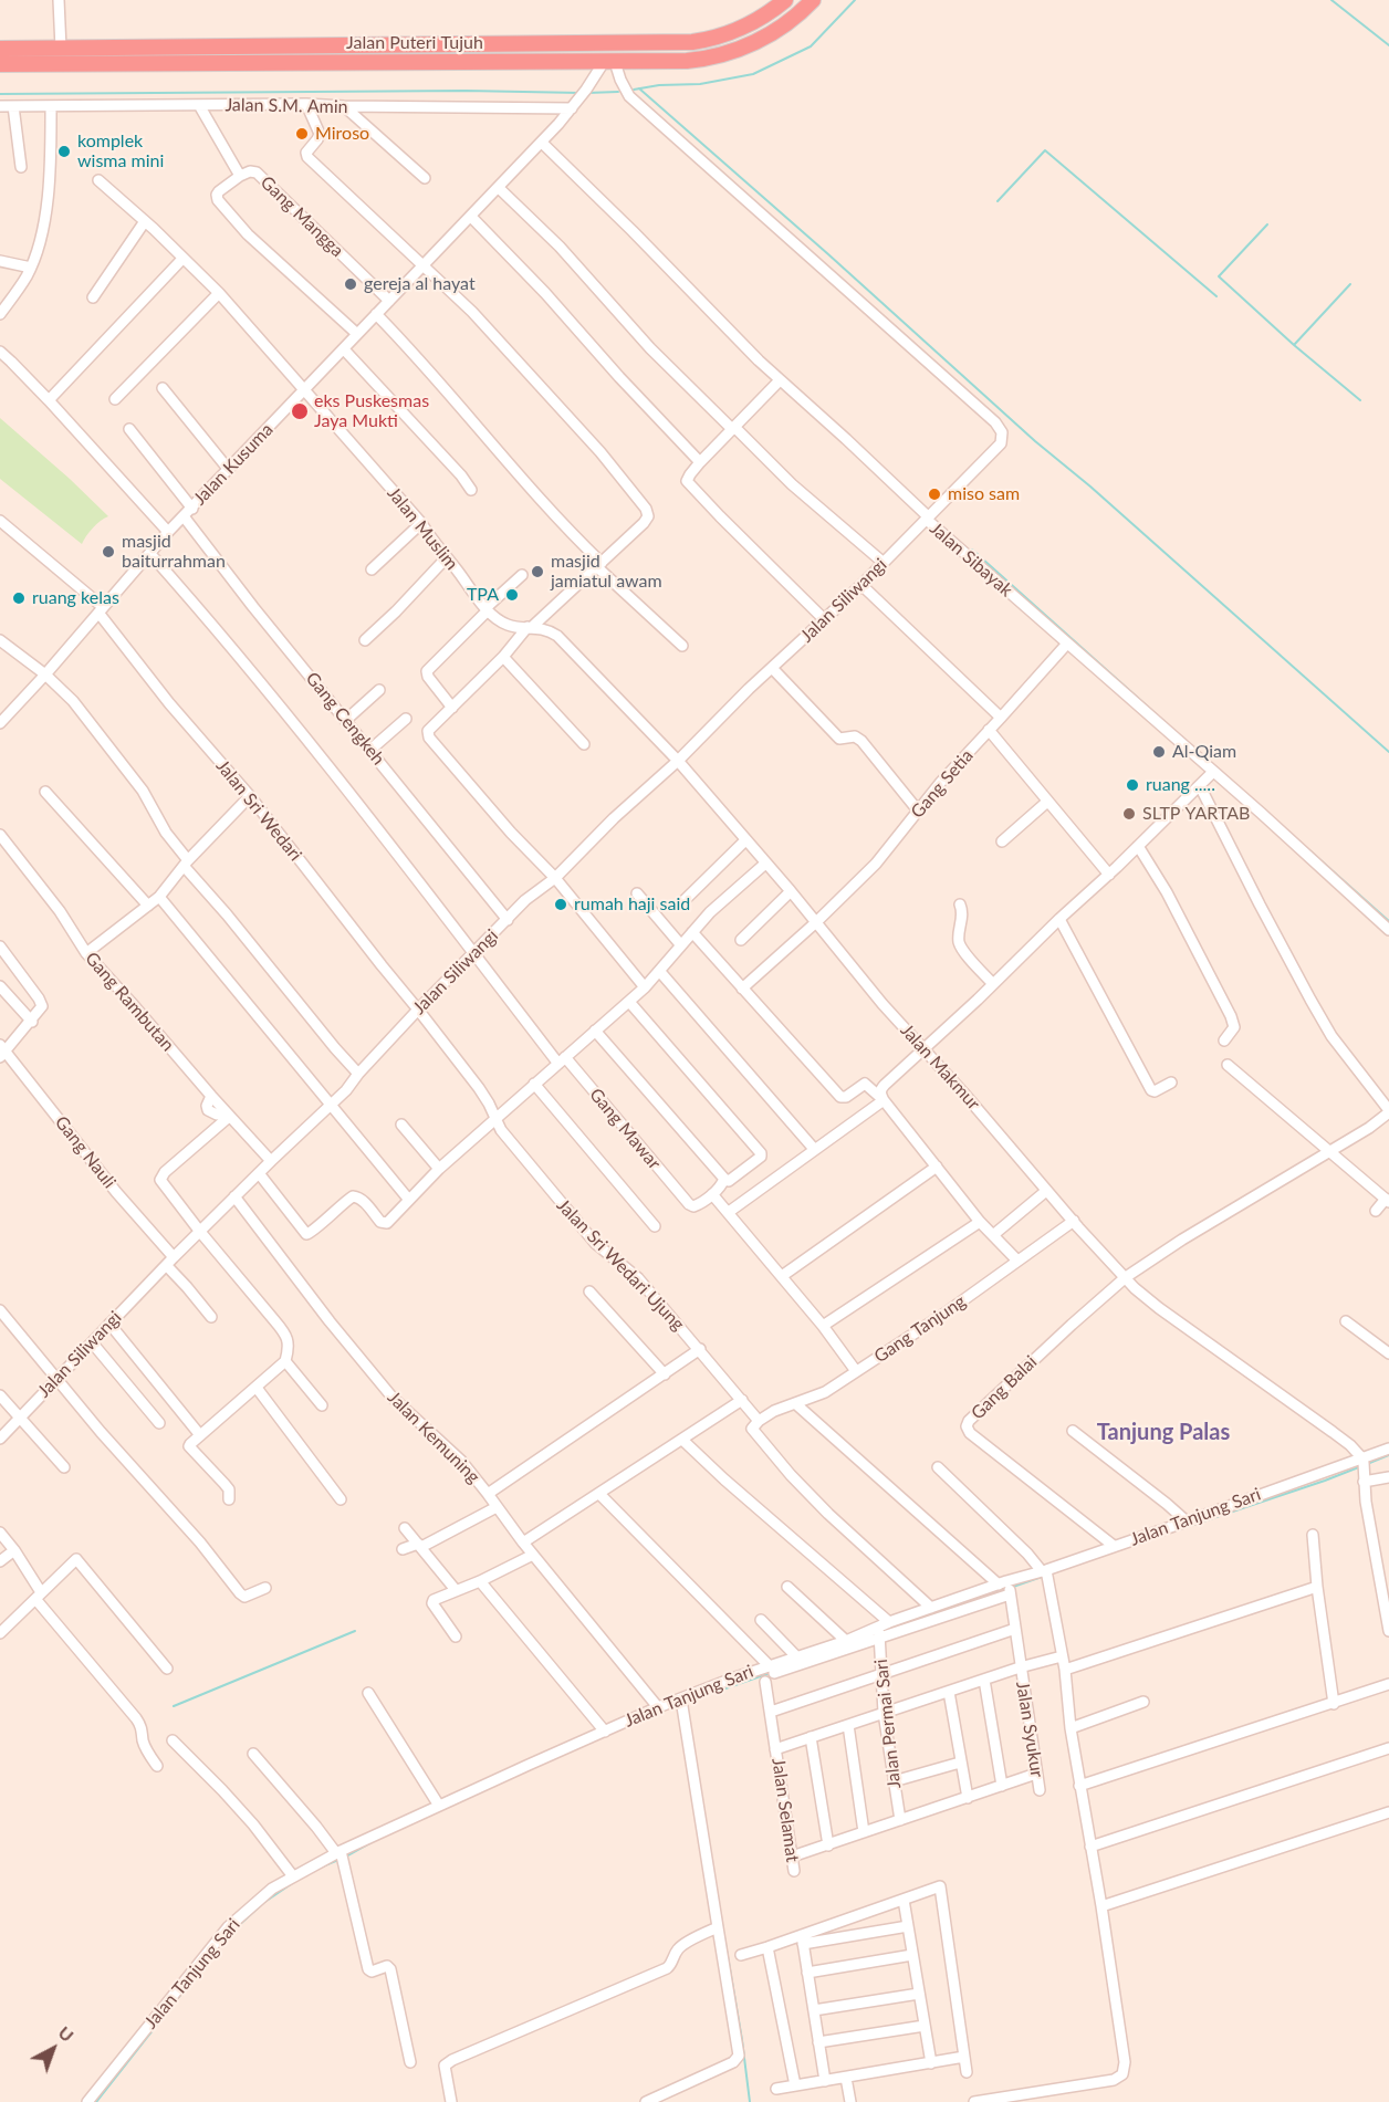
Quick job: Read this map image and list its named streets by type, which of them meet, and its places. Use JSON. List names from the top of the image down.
{
  "streets": {
    "highway": ["Jalan Puteri Tujuh"],
    "street": [
      "Jalan S.M. Amin",
      "Gang Mangga",
      "Jalan Kusuma",
      "Jalan Muslim",
      "Jalan Sibayak",
      "Jalan Siliwangi",
      "Gang Cengkeh",
      "Gang Setia",
      "Jalan Sri Wedari",
      "Gang Rambutan",
      "Jalan Makmur",
      "Gang Mawar",
      "Gang Nauli",
      "Jalan Sri Wedari Ujung",
      "Gang Tanjung",
      "Gang Balai",
      "Jalan Kemuning",
      "Jalan Tanjung Sari",
      "Jalan Permai Sari",
      "Jalan Syukur",
      "Jalan Selamat"
    ]
  },
  "crossings": [
    ["Jalan Puteri Tujuh", "Jalan Kusuma"],
    ["Jalan Puteri Tujuh", "Jalan Sibayak"],
    ["Jalan S.M. Amin", "Jalan Kusuma"],
    ["Gang Mangga", "Jalan Kusuma"],
    ["Jalan Kusuma", "Jalan Muslim"],
    ["Jalan Kusuma", "Jalan Sibayak"],
    ["Jalan Kusuma", "Gang Cengkeh"],
    ["Jalan Kusuma", "Jalan Sri Wedari"],
    ["Jalan Kusuma", "Gang Mawar"],
    ["Jalan Muslim", "Jalan Makmur"],
    ["Jalan Sibayak", "Jalan Siliwangi"],
    ["Jalan Sibayak", "Gang Setia"],
    ["Jalan Siliwangi", "Gang Cengkeh"],
    ["Jalan Siliwangi", "Jalan Sri Wedari"],
    ["Jalan Siliwangi", "Gang Rambutan"],
    ["Jalan Siliwangi", "Jalan Makmur"],
    ["Jalan Siliwangi", "Gang Mawar"],
    ["Jalan Siliwangi", "Gang Nauli"],
    ["Jalan Siliwangi", "Jalan Sri Wedari Ujung"],
    ["Jalan Siliwangi", "Jalan Kemuning"],
    ["Gang Setia", "Jalan Makmur"],
    ["Jalan Sri Wedari", "Jalan Sri Wedari Ujung"],
    ["Jalan Makmur", "Gang Tanjung"],
    ["Jalan Makmur", "Gang Balai"],
    ["Jalan Makmur", "Jalan Tanjung Sari"],
    ["Jalan Sri Wedari Ujung", "Gang Tanjung"],
    ["Gang Balai", "Jalan Tanjung Sari"],
    ["Jalan Kemuning", "Jalan Tanjung Sari"],
    ["Jalan Tanjung Sari", "Jalan Permai Sari"],
    ["Jalan Tanjung Sari", "Jalan Syukur"]
  ],
  "districts": ["Tanjung Palas"],
  "places": [
    "Miroso",
    "komplek wisma mini",
    "gereja al hayat",
    "eks Puskesmas Jaya Mukti",
    "miso sam",
    "masjid baiturrahman",
    "masjid jamiatul awam",
    "TPA",
    "ruang kelas",
    "Al-Qiam",
    "ruang .....",
    "SLTP YARTAB",
    "rumah haji said"
  ],
  "north": "top right"
}
